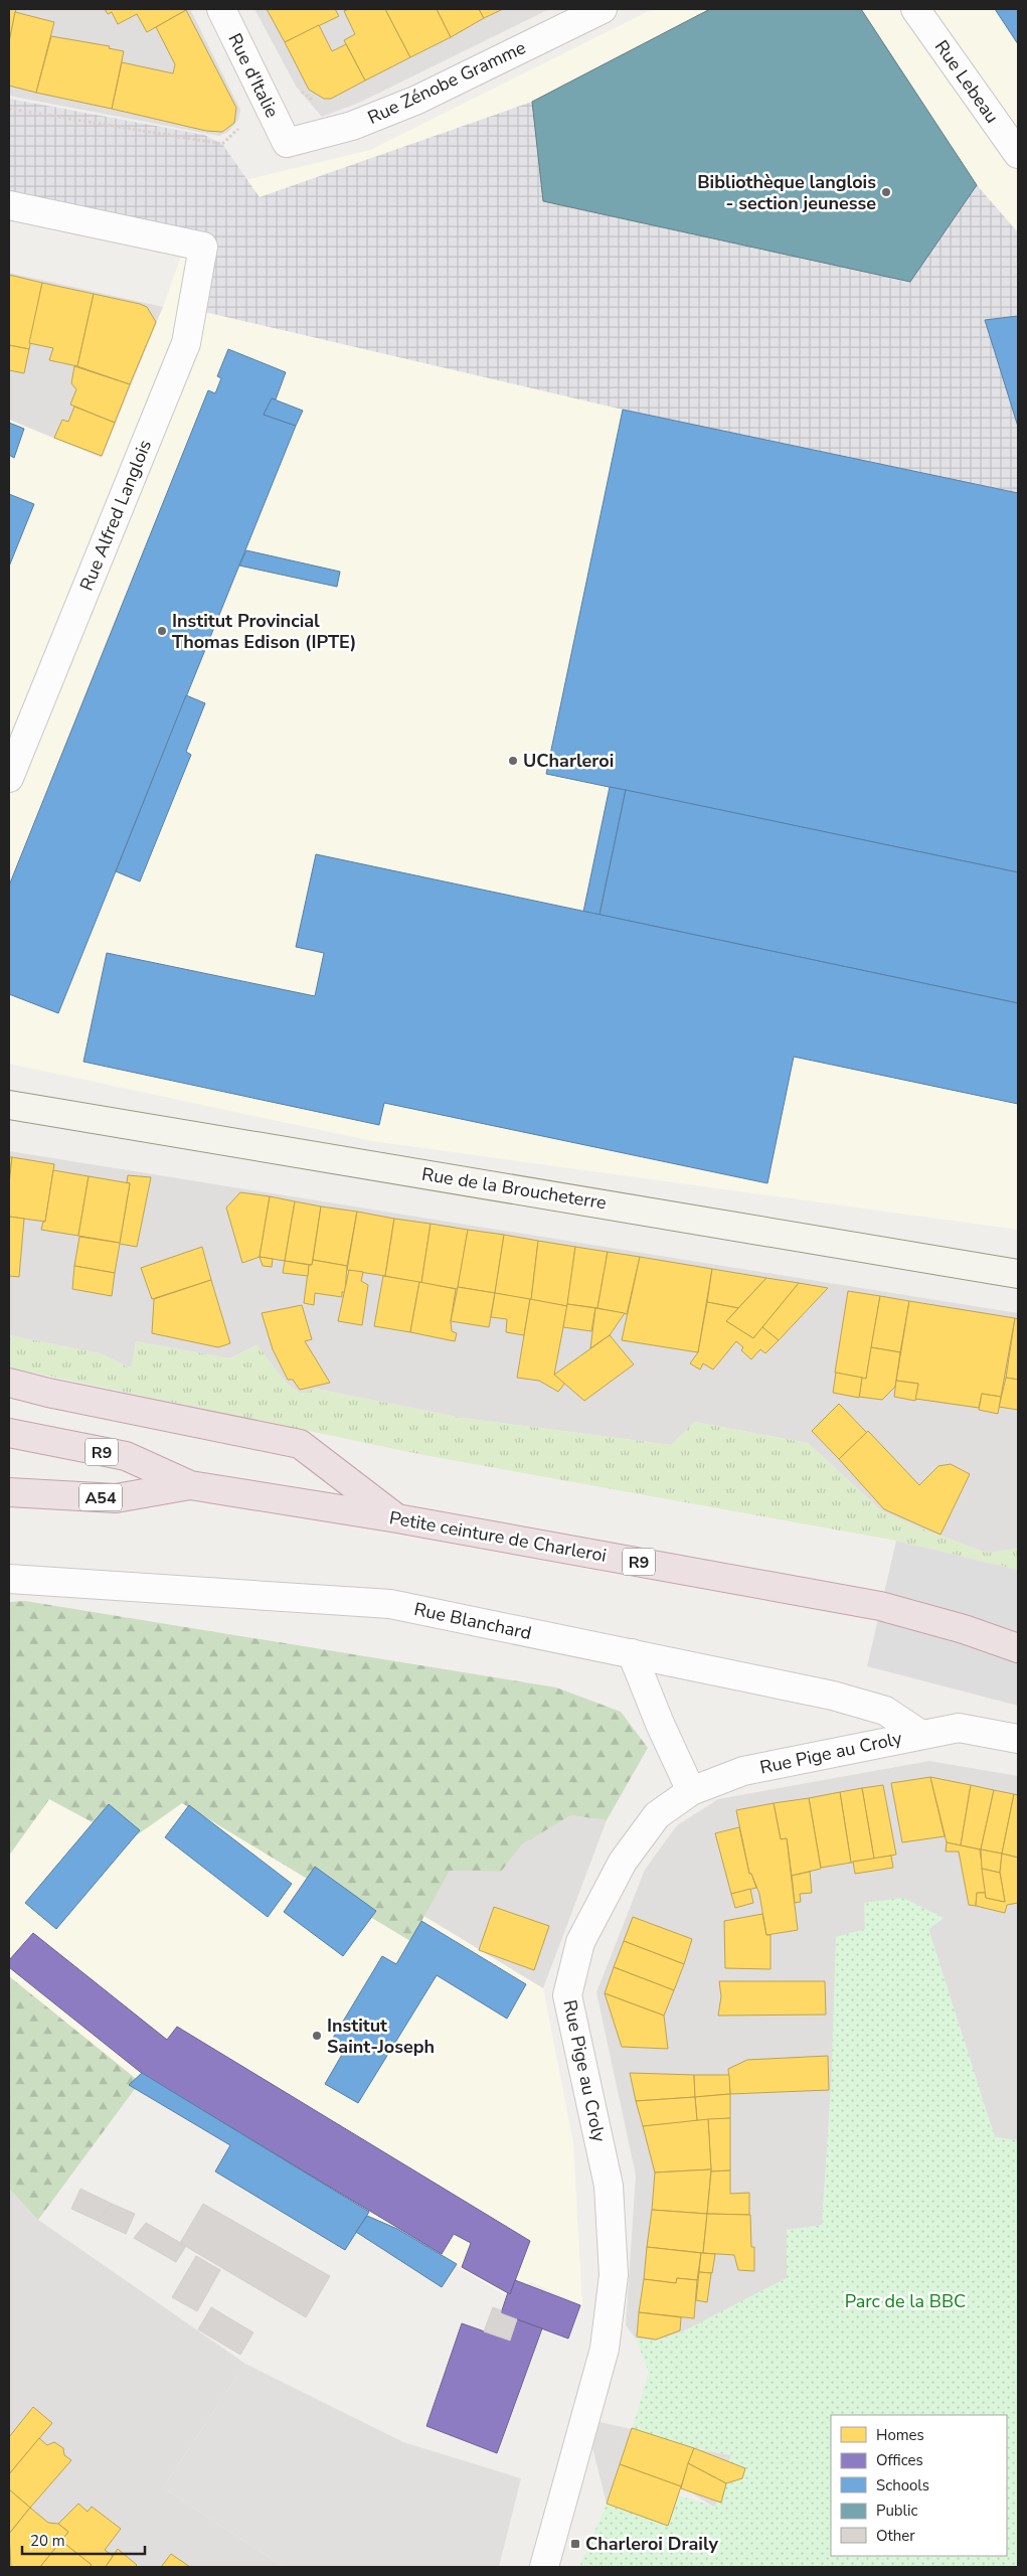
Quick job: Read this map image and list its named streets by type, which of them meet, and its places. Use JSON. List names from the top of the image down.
{
  "streets": {
    "highway": ["R9", "A54", "Petite ceinture de Charleroi"],
    "main road": ["Rue de la Broucheterre"],
    "street": [
      "Rue d'Italie",
      "Rue Lebeau",
      "Rue Zénobe Gramme",
      "Rue Alfred Langlois",
      "Rue Blanchard",
      "Rue Pige au Croly"
    ]
  },
  "crossings": [
    ["Rue d'Italie", "Rue Zénobe Gramme"],
    ["A54", "Petite ceinture de Charleroi"],
    ["Rue Blanchard", "Rue Pige au Croly"]
  ],
  "parks": ["Parc de la BBC"],
  "places": {
    "other": [
      "Bibliothèque langlois - section jeunesse",
      "Institut Provincial Thomas Edison (IPTE)",
      "UCharleroi",
      "Institut Saint-Joseph"
    ],
    "transit": ["Charleroi Draily"]
  },
  "legend": [
    "Homes",
    "Offices",
    "Schools",
    "Public",
    "Other"
  ],
  "scale_bar": "20 m"
}
